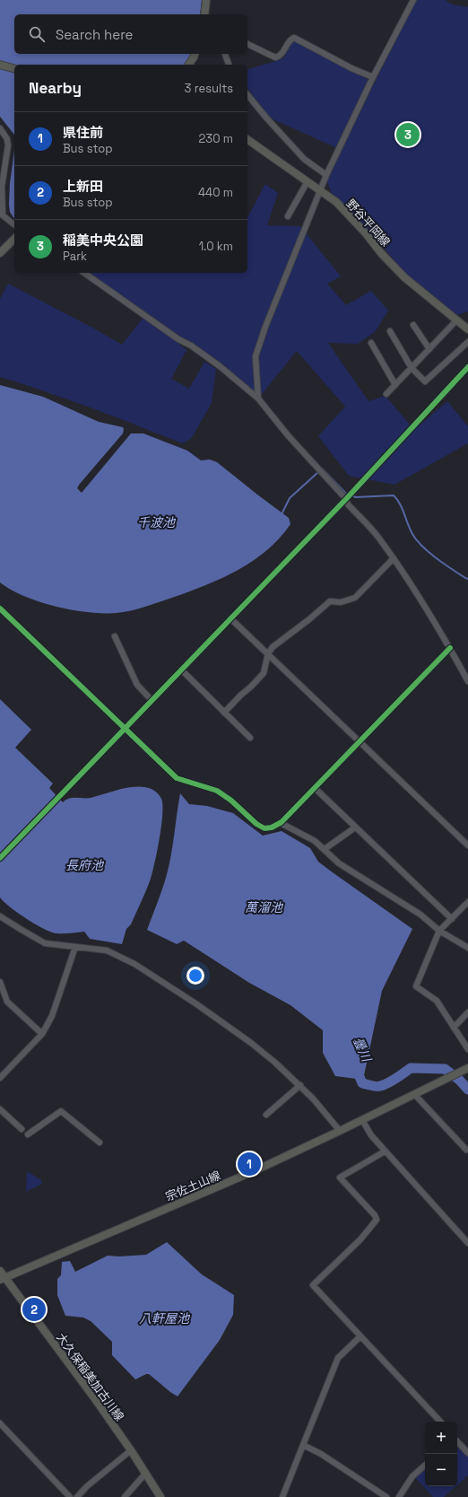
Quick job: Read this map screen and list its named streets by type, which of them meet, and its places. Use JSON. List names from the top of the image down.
{
  "streets": {
    "main road": ["野谷平岡線", "宗佐土山線", "大久保稲美加古川線"]
  },
  "crossings": [
    ["宗佐土山線", "大久保稲美加古川線"]
  ],
  "water": [
    "千波池",
    "長府池",
    "萬溜池",
    "曇川",
    "八軒屋池"
  ],
  "page": {
    "search": "Search here",
    "heading": ["Nearby", "3 results"],
    "list": [
      {
        "mark": "1",
        "name": "県住前",
        "note": "Bus stop",
        "value": "230 m"
      },
      {
        "mark": "2",
        "name": "上新田",
        "note": "Bus stop",
        "value": "440 m"
      },
      {
        "mark": "3",
        "name": "稲美中央公園",
        "note": "Park",
        "value": "1.0 km"
      }
    ],
    "pins": ["3", "1", "2"],
    "map_buttons": ["+", "−"]
  }
}
